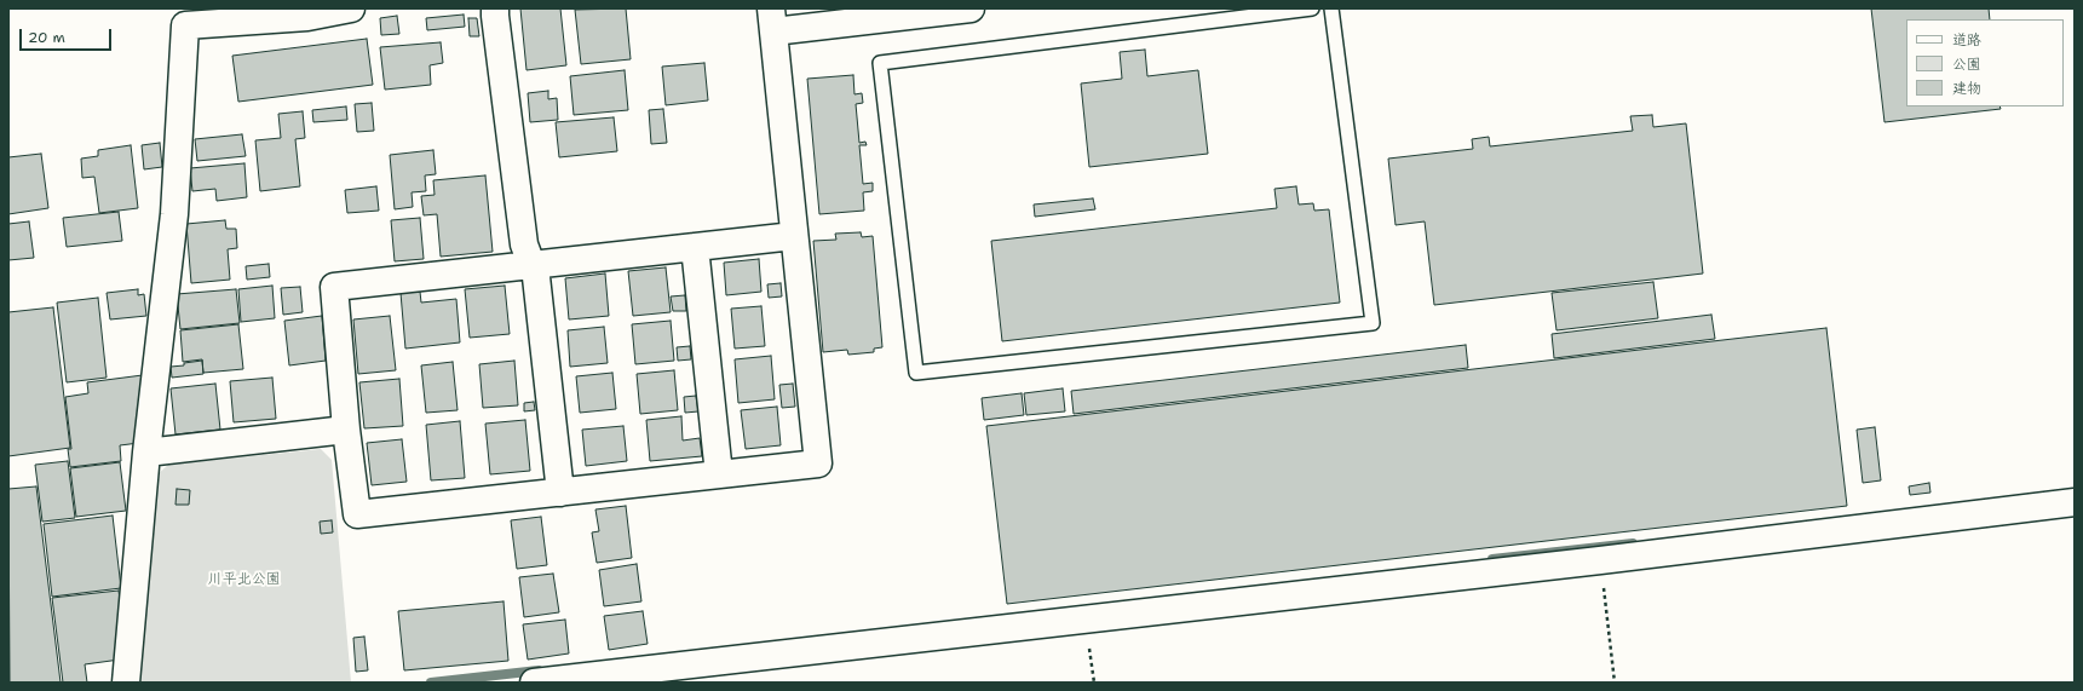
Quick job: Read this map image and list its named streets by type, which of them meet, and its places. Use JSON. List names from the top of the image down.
{
  "parks": ["川平北公園"],
  "legend": ["道路", "公園", "建物"],
  "scale_bar": "20 m"
}
